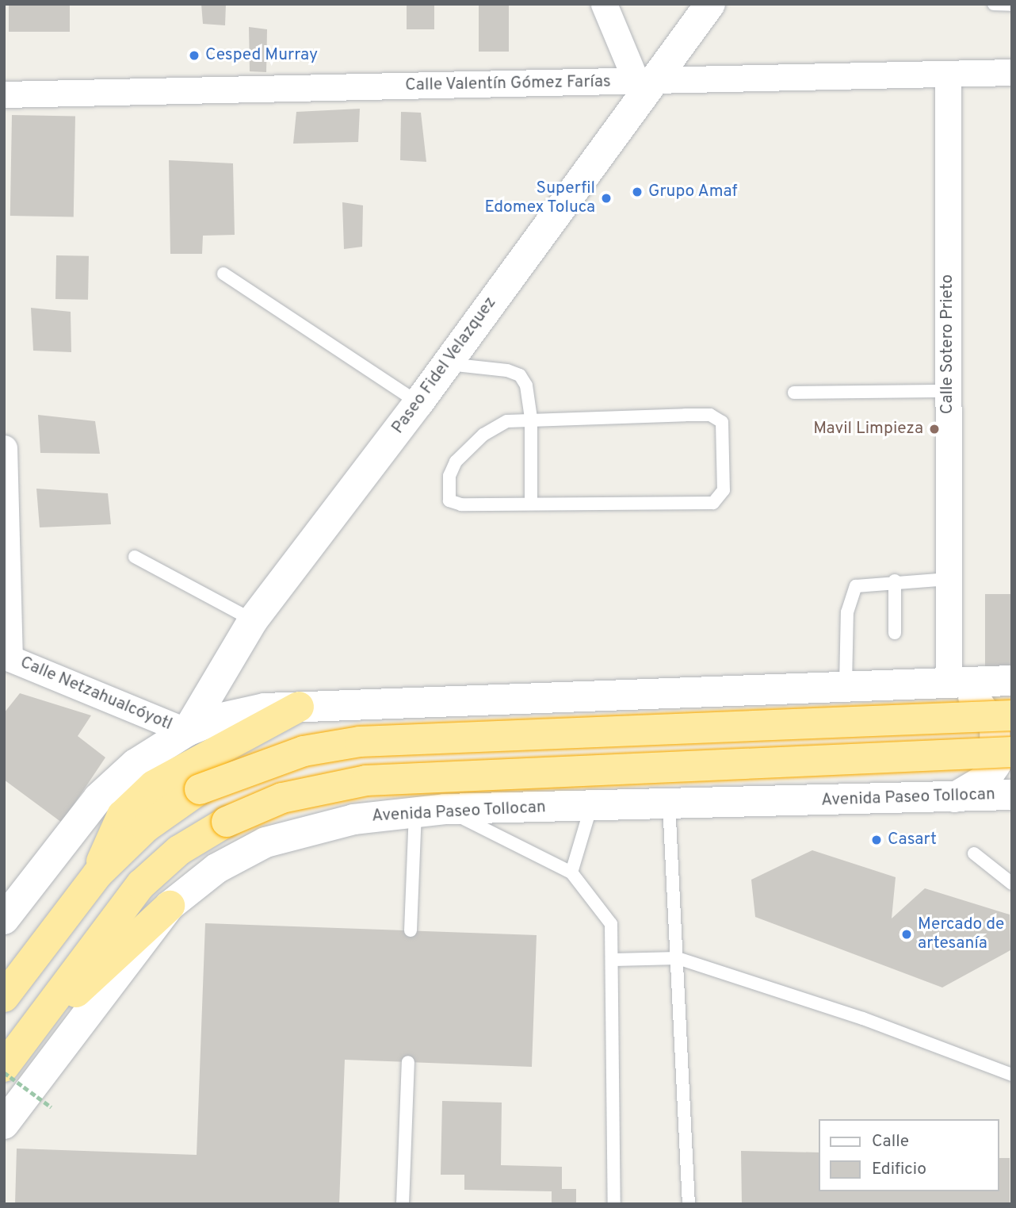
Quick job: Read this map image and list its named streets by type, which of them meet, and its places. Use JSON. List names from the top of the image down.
{
  "streets": {
    "highway": ["Avenida Paseo Tollocan"],
    "main road": ["Paseo Fidel Velazquez"],
    "street": ["Calle Valentín Gómez Farías", "Calle Sotero Prieto", "Calle Netzahualcóyotl"]
  },
  "crossings": [
    ["Calle Valentín Gómez Farías", "Calle Sotero Prieto"],
    ["Calle Valentín Gómez Farías", "Paseo Fidel Velazquez"],
    ["Paseo Fidel Velazquez", "Calle Netzahualcóyotl"]
  ],
  "places": [
    "Cesped Murray",
    "Grupo Amaf",
    "Superfil Edomex Toluca",
    "Mavil Limpieza",
    "Casart",
    "Mercado de artesanía"
  ],
  "legend": ["Calle", "Edificio"]
}
